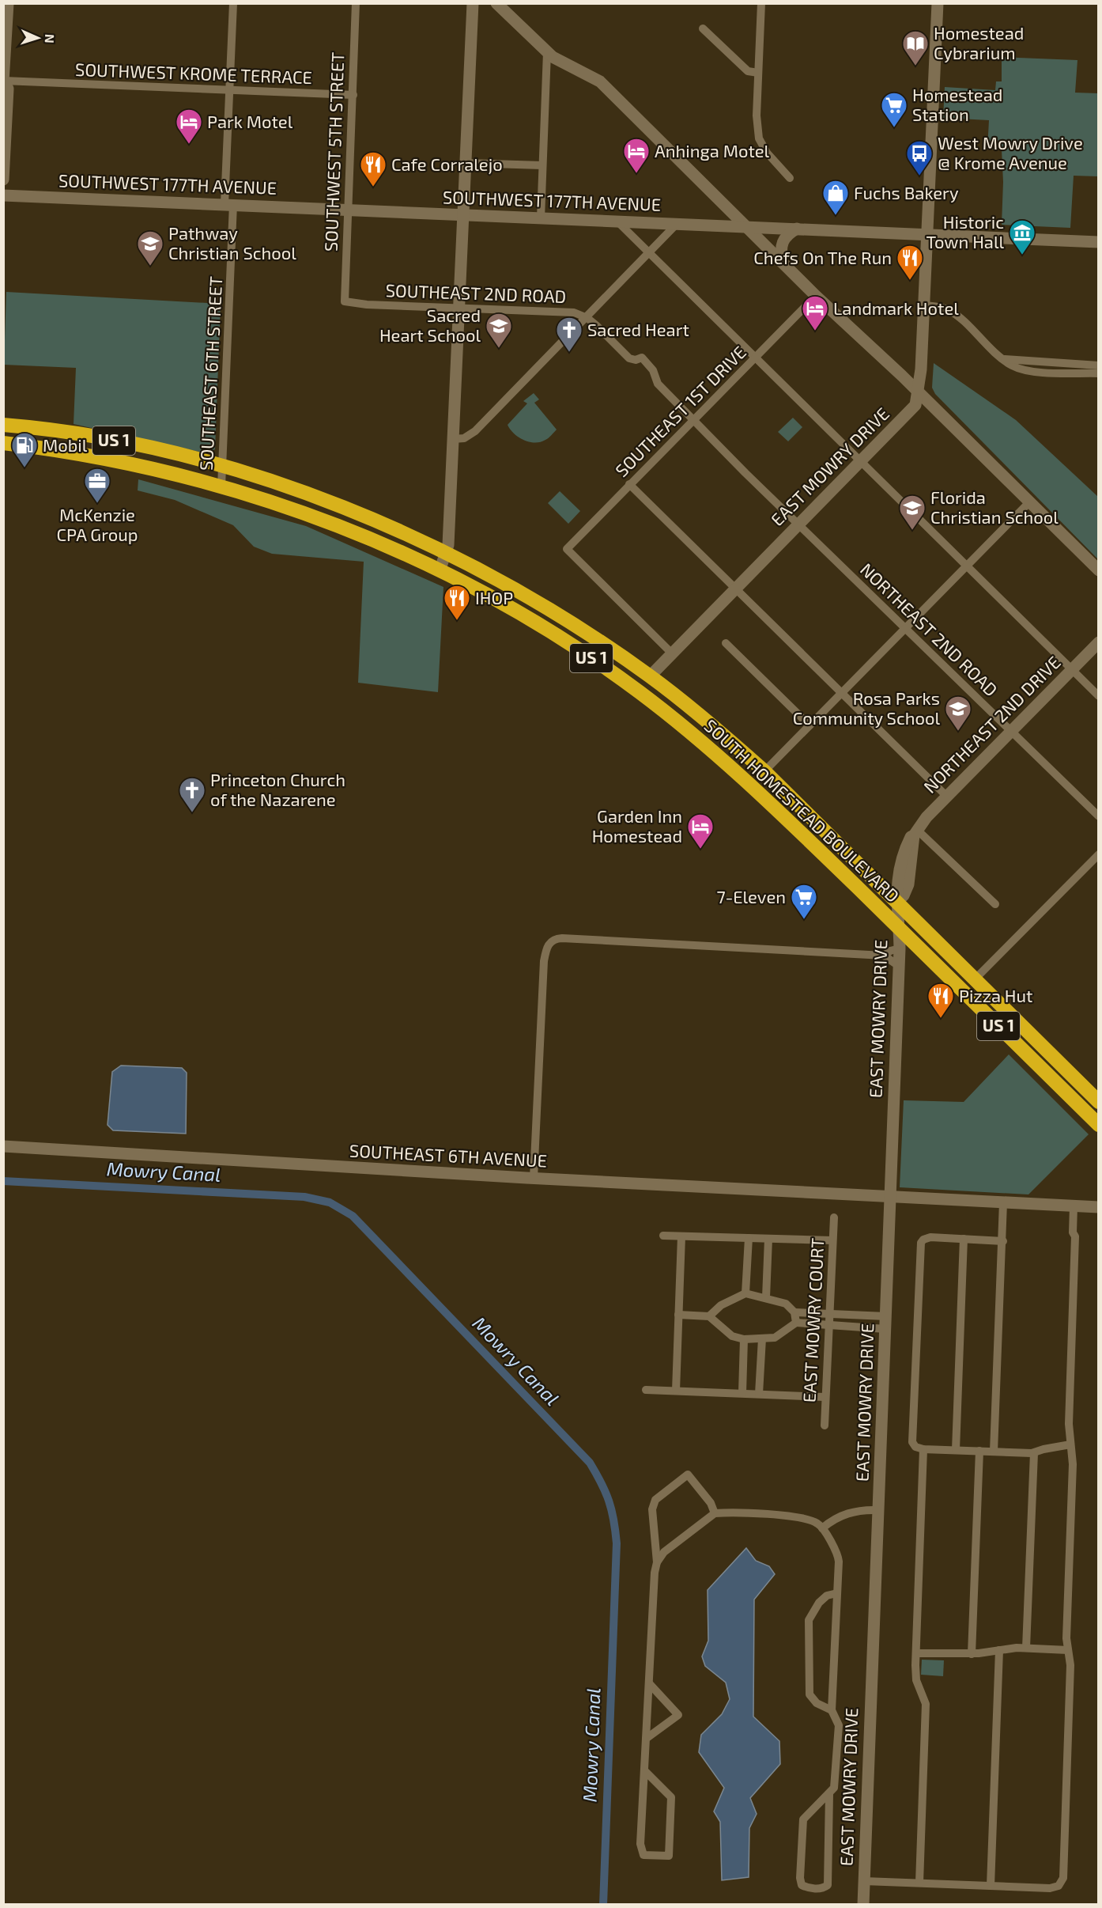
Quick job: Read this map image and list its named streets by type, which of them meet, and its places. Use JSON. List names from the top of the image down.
{
  "streets": {
    "highway": ["US 1", "SOUTH HOMESTEAD BOULEVARD"],
    "street": [
      "SOUTHWEST KROME TERRACE",
      "SOUTHWEST 5TH STREET",
      "SOUTHWEST 177TH AVENUE",
      "SOUTHEAST 2ND ROAD",
      "SOUTHEAST 6TH STREET",
      "SOUTHEAST 1ST DRIVE",
      "EAST MOWRY DRIVE",
      "NORTHEAST 2ND ROAD",
      "NORTHEAST 2ND DRIVE",
      "SOUTHEAST 6TH AVENUE",
      "EAST MOWRY COURT"
    ]
  },
  "crossings": [
    ["SOUTHWEST KROME TERRACE", "SOUTHWEST 5TH STREET"],
    ["SOUTHWEST KROME TERRACE", "SOUTHEAST 6TH STREET"],
    ["SOUTHWEST 5TH STREET", "SOUTHWEST 177TH AVENUE"],
    ["SOUTHWEST 5TH STREET", "SOUTHEAST 2ND ROAD"],
    ["SOUTHWEST 177TH AVENUE", "SOUTHEAST 6TH STREET"],
    ["SOUTHWEST 177TH AVENUE", "EAST MOWRY DRIVE"],
    ["SOUTHEAST 2ND ROAD", "SOUTHEAST 1ST DRIVE"],
    ["SOUTHEAST 2ND ROAD", "EAST MOWRY DRIVE"],
    ["SOUTHEAST 2ND ROAD", "NORTHEAST 2ND ROAD"],
    ["SOUTHEAST 6TH STREET", "SOUTH HOMESTEAD BOULEVARD"],
    ["SOUTHEAST 1ST DRIVE", "EAST MOWRY DRIVE"],
    ["US 1", "EAST MOWRY DRIVE"],
    ["US 1", "SOUTH HOMESTEAD BOULEVARD"],
    ["EAST MOWRY DRIVE", "NORTHEAST 2ND ROAD"],
    ["EAST MOWRY DRIVE", "SOUTH HOMESTEAD BOULEVARD"],
    ["EAST MOWRY DRIVE", "SOUTHEAST 6TH AVENUE"],
    ["NORTHEAST 2ND ROAD", "NORTHEAST 2ND DRIVE"]
  ],
  "water": ["Mowry Canal"],
  "places": {
    "library": ["Homestead Cybrarium"],
    "supermarket": ["Homestead Station", "7-Eleven"],
    "hotel": [
      "Park Motel",
      "Anhinga Motel",
      "Landmark Hotel",
      "Garden Inn Homestead"
    ],
    "bus stop": ["West Mowry Drive @ Krome Avenue"],
    "restaurant": [
      "Cafe Corralejo",
      "Chefs On The Run",
      "IHOP",
      "Pizza Hut"
    ],
    "shop": ["Fuchs Bakery"],
    "museum": ["Historic Town Hall"],
    "school or university": [
      "Pathway Christian School",
      "Sacred Heart School",
      "Florida Christian School",
      "Rosa Parks Community School"
    ],
    "church": ["Sacred Heart", "Princeton Church of the Nazarene"],
    "fuel station": ["Mobil"],
    "office": ["McKenzie CPA Group"]
  },
  "north": "right"
}
